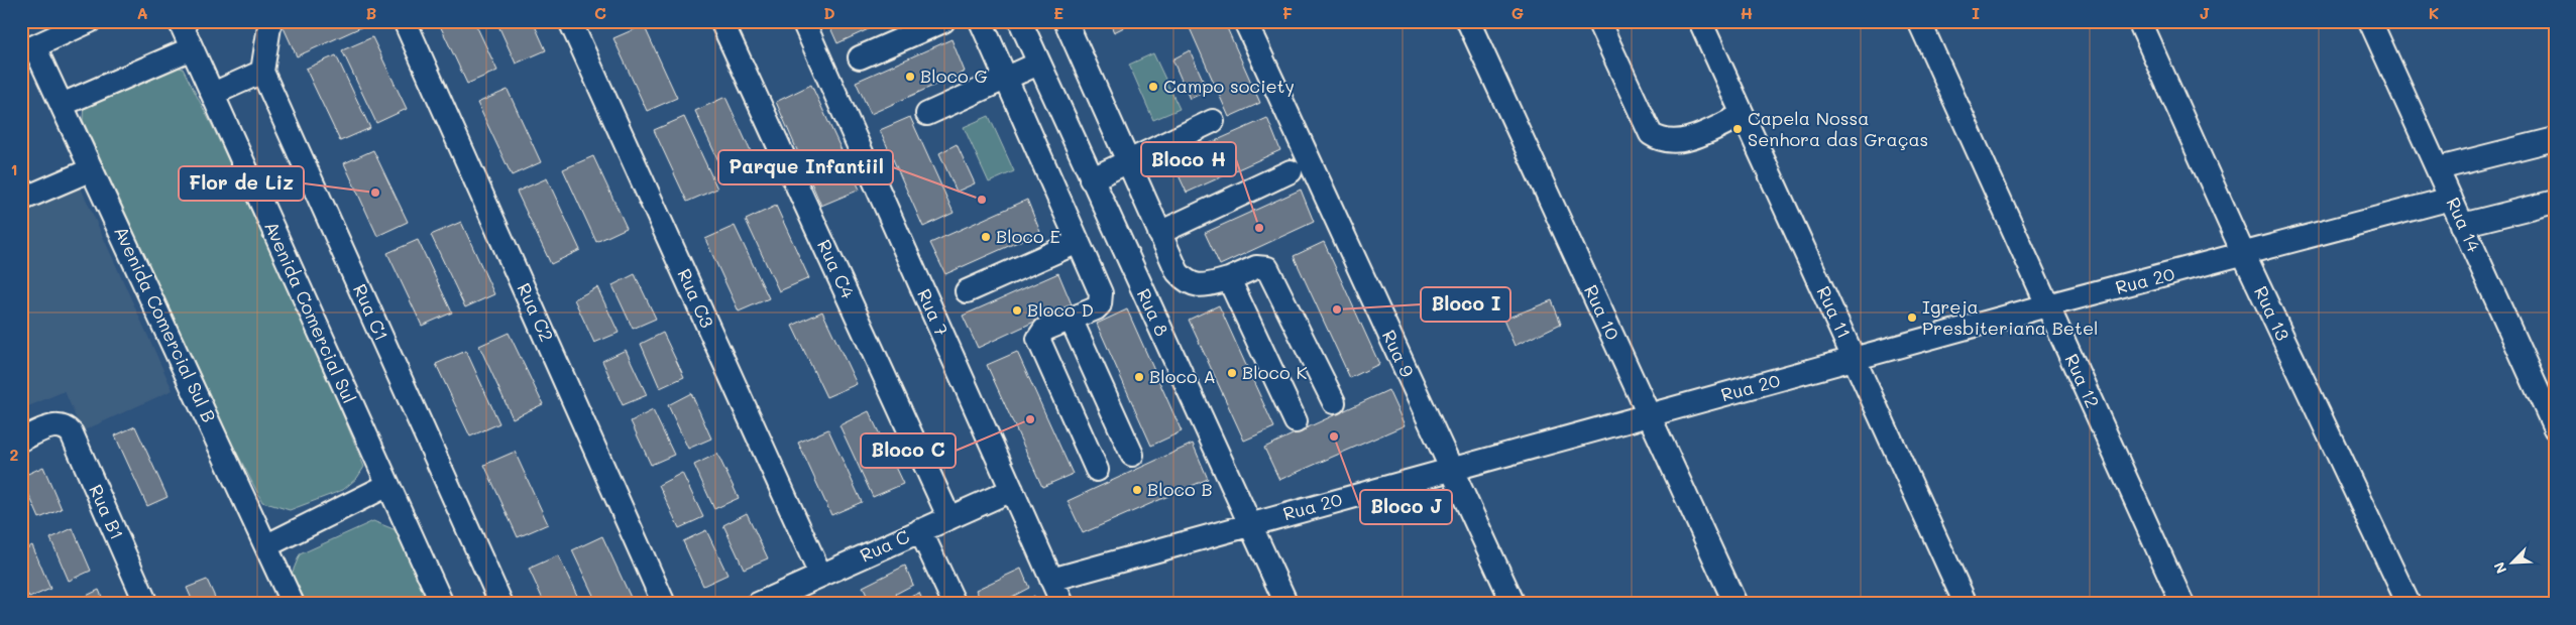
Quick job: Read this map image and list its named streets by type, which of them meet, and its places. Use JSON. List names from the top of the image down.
{
  "streets": {
    "street": [
      "Rua 14",
      "Rua C4",
      "Rua 20",
      "Rua C3",
      "Avenida Comercial Sul",
      "Rua C1",
      "Rua C2",
      "Rua 7",
      "Rua 8",
      "Rua 10",
      "Rua 11",
      "Rua 13",
      "Avenida Comercial Sul B",
      "Rua 9",
      "Rua 12",
      "Rua B1",
      "Rua C"
    ]
  },
  "crossings": [
    ["Rua 14", "Rua 20"],
    ["Rua C4", "Rua C"],
    ["Rua 20", "Rua 7"],
    ["Rua 20", "Rua 8"],
    ["Rua 20", "Rua 10"],
    ["Rua 20", "Rua 11"],
    ["Rua 20", "Rua 13"],
    ["Rua 20", "Rua 9"],
    ["Rua 20", "Rua 12"],
    ["Rua C3", "Rua C"],
    ["Rua 7", "Rua C"]
  ],
  "places": [
    "Bloco G",
    "Campo society",
    "Capela Nossa Senhora das Graças",
    "Flor de Liz",
    "Parque Infantiil",
    "Bloco H",
    "Bloco E",
    "Bloco I",
    "Bloco D",
    "Igreja Presbiteriana Betel",
    "Bloco K",
    "Bloco A",
    "Bloco C",
    "Bloco J",
    "Bloco B"
  ],
  "north": "bottom left",
  "grid": {
    "columns": [
      "A",
      "B",
      "C",
      "D",
      "E",
      "F",
      "G",
      "H",
      "I",
      "J",
      "K"
    ],
    "rows": ["1", "2"]
  }
}
